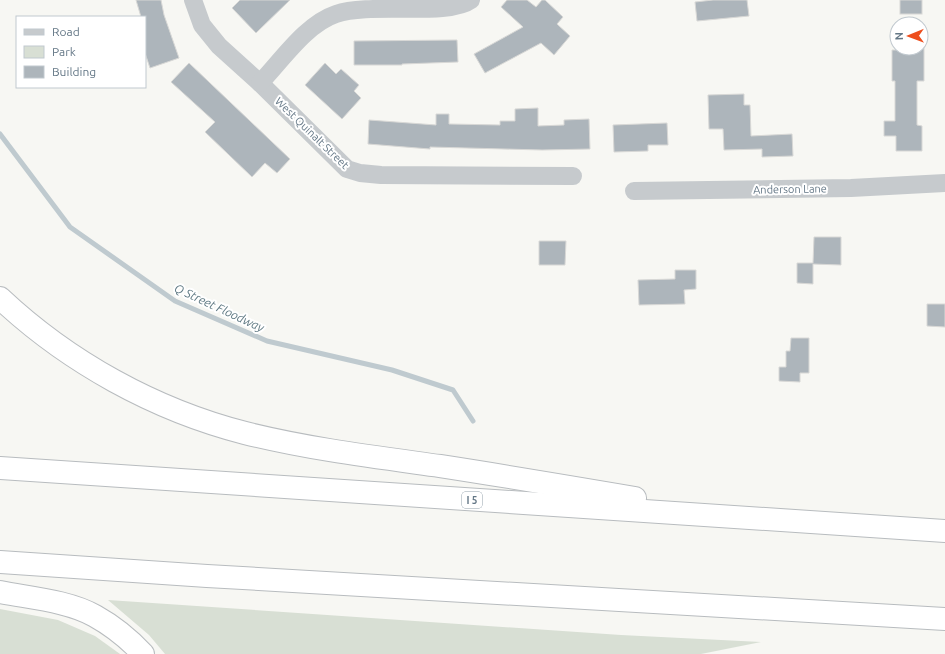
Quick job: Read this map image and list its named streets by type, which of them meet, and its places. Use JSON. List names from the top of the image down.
{
  "streets": {
    "highway": ["I 5"],
    "street": ["West Quinalt Street", "Anderson Lane"]
  },
  "water": ["Q Street Floodway"],
  "legend": ["Road", "Park", "Building"],
  "north": "left"
}
